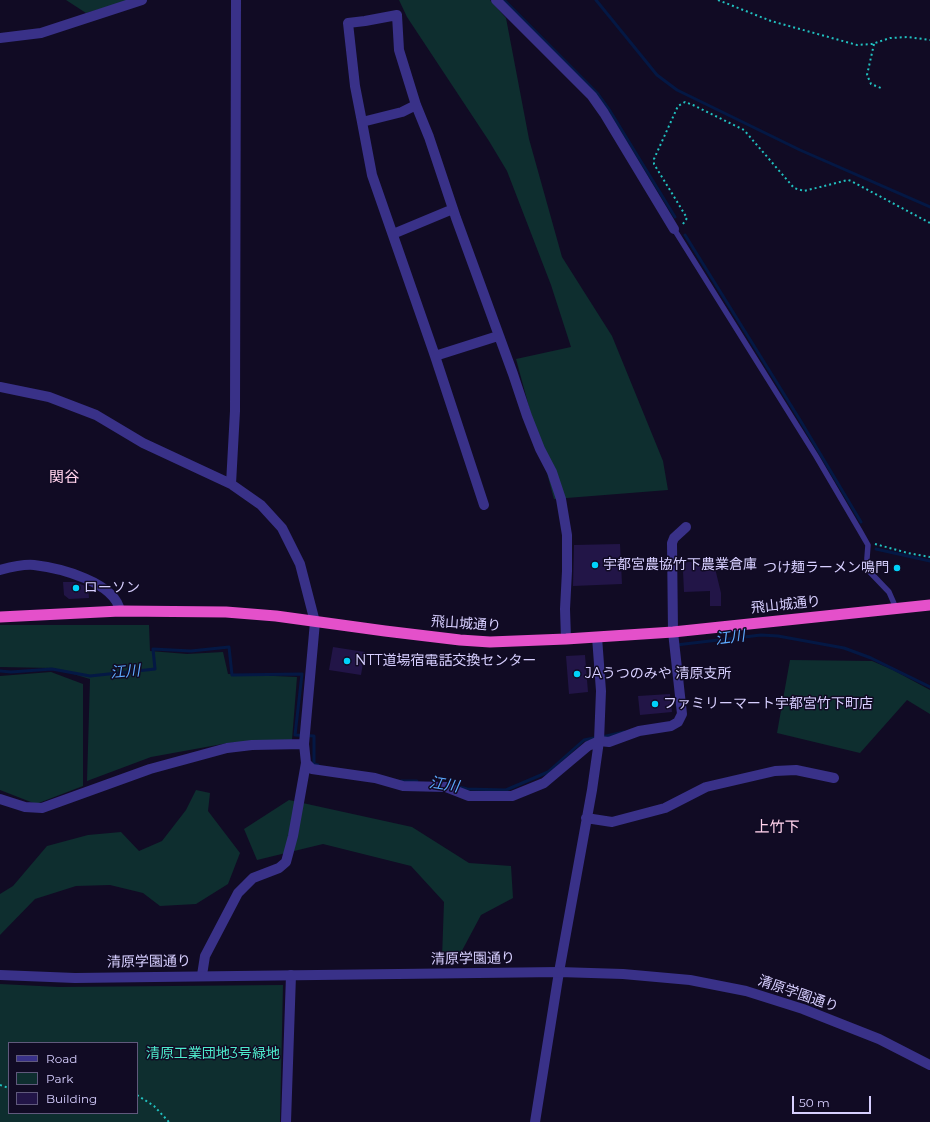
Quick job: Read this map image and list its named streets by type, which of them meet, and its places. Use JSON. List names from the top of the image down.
{
  "streets": {
    "highway": ["飛山城通り"],
    "street": ["清原学園通り"]
  },
  "districts": ["関谷", "上竹下"],
  "water": ["江川"],
  "parks": ["清原工業団地3号緑地"],
  "places": [
    "宇都宮農協竹下農業倉庫",
    "つけ麺ラーメン鳴門",
    "ローソン",
    "NTT道場宿電話交換センター",
    "JAうつのみや 清原支所",
    "ファミリーマート宇都宮竹下町店"
  ],
  "legend": ["Road", "Park", "Building"],
  "scale_bar": "50 m"
}
